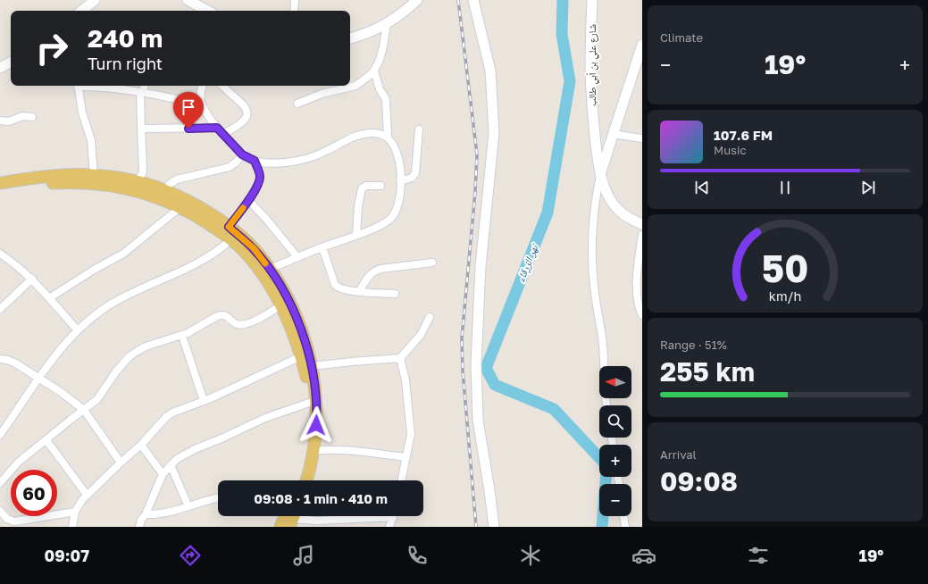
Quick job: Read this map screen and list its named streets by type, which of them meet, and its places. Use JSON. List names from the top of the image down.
{
  "streets": {
    "street": ["شارع علي بن أبي طالب"]
  },
  "water": ["نهر الزرقاء"],
  "north": "left",
  "page": {
    "tile": [
      "Climate",
      ["Range · 51%", "255 km"],
      ["Arrival", "09:08"]
    ],
    "turn": ["240 m", "Turn right"],
    "heat": ["−", "19°", "+"],
    "song": ["107.6 FM", "Music"],
    "map_buttons": ["+", "−"],
    "limit": "60",
    "trip": "09:08 · 1 min · 410 m",
    "tabs": ["09:07", "19°"],
    "gauge": ["50", "km/h"]
  }
}
